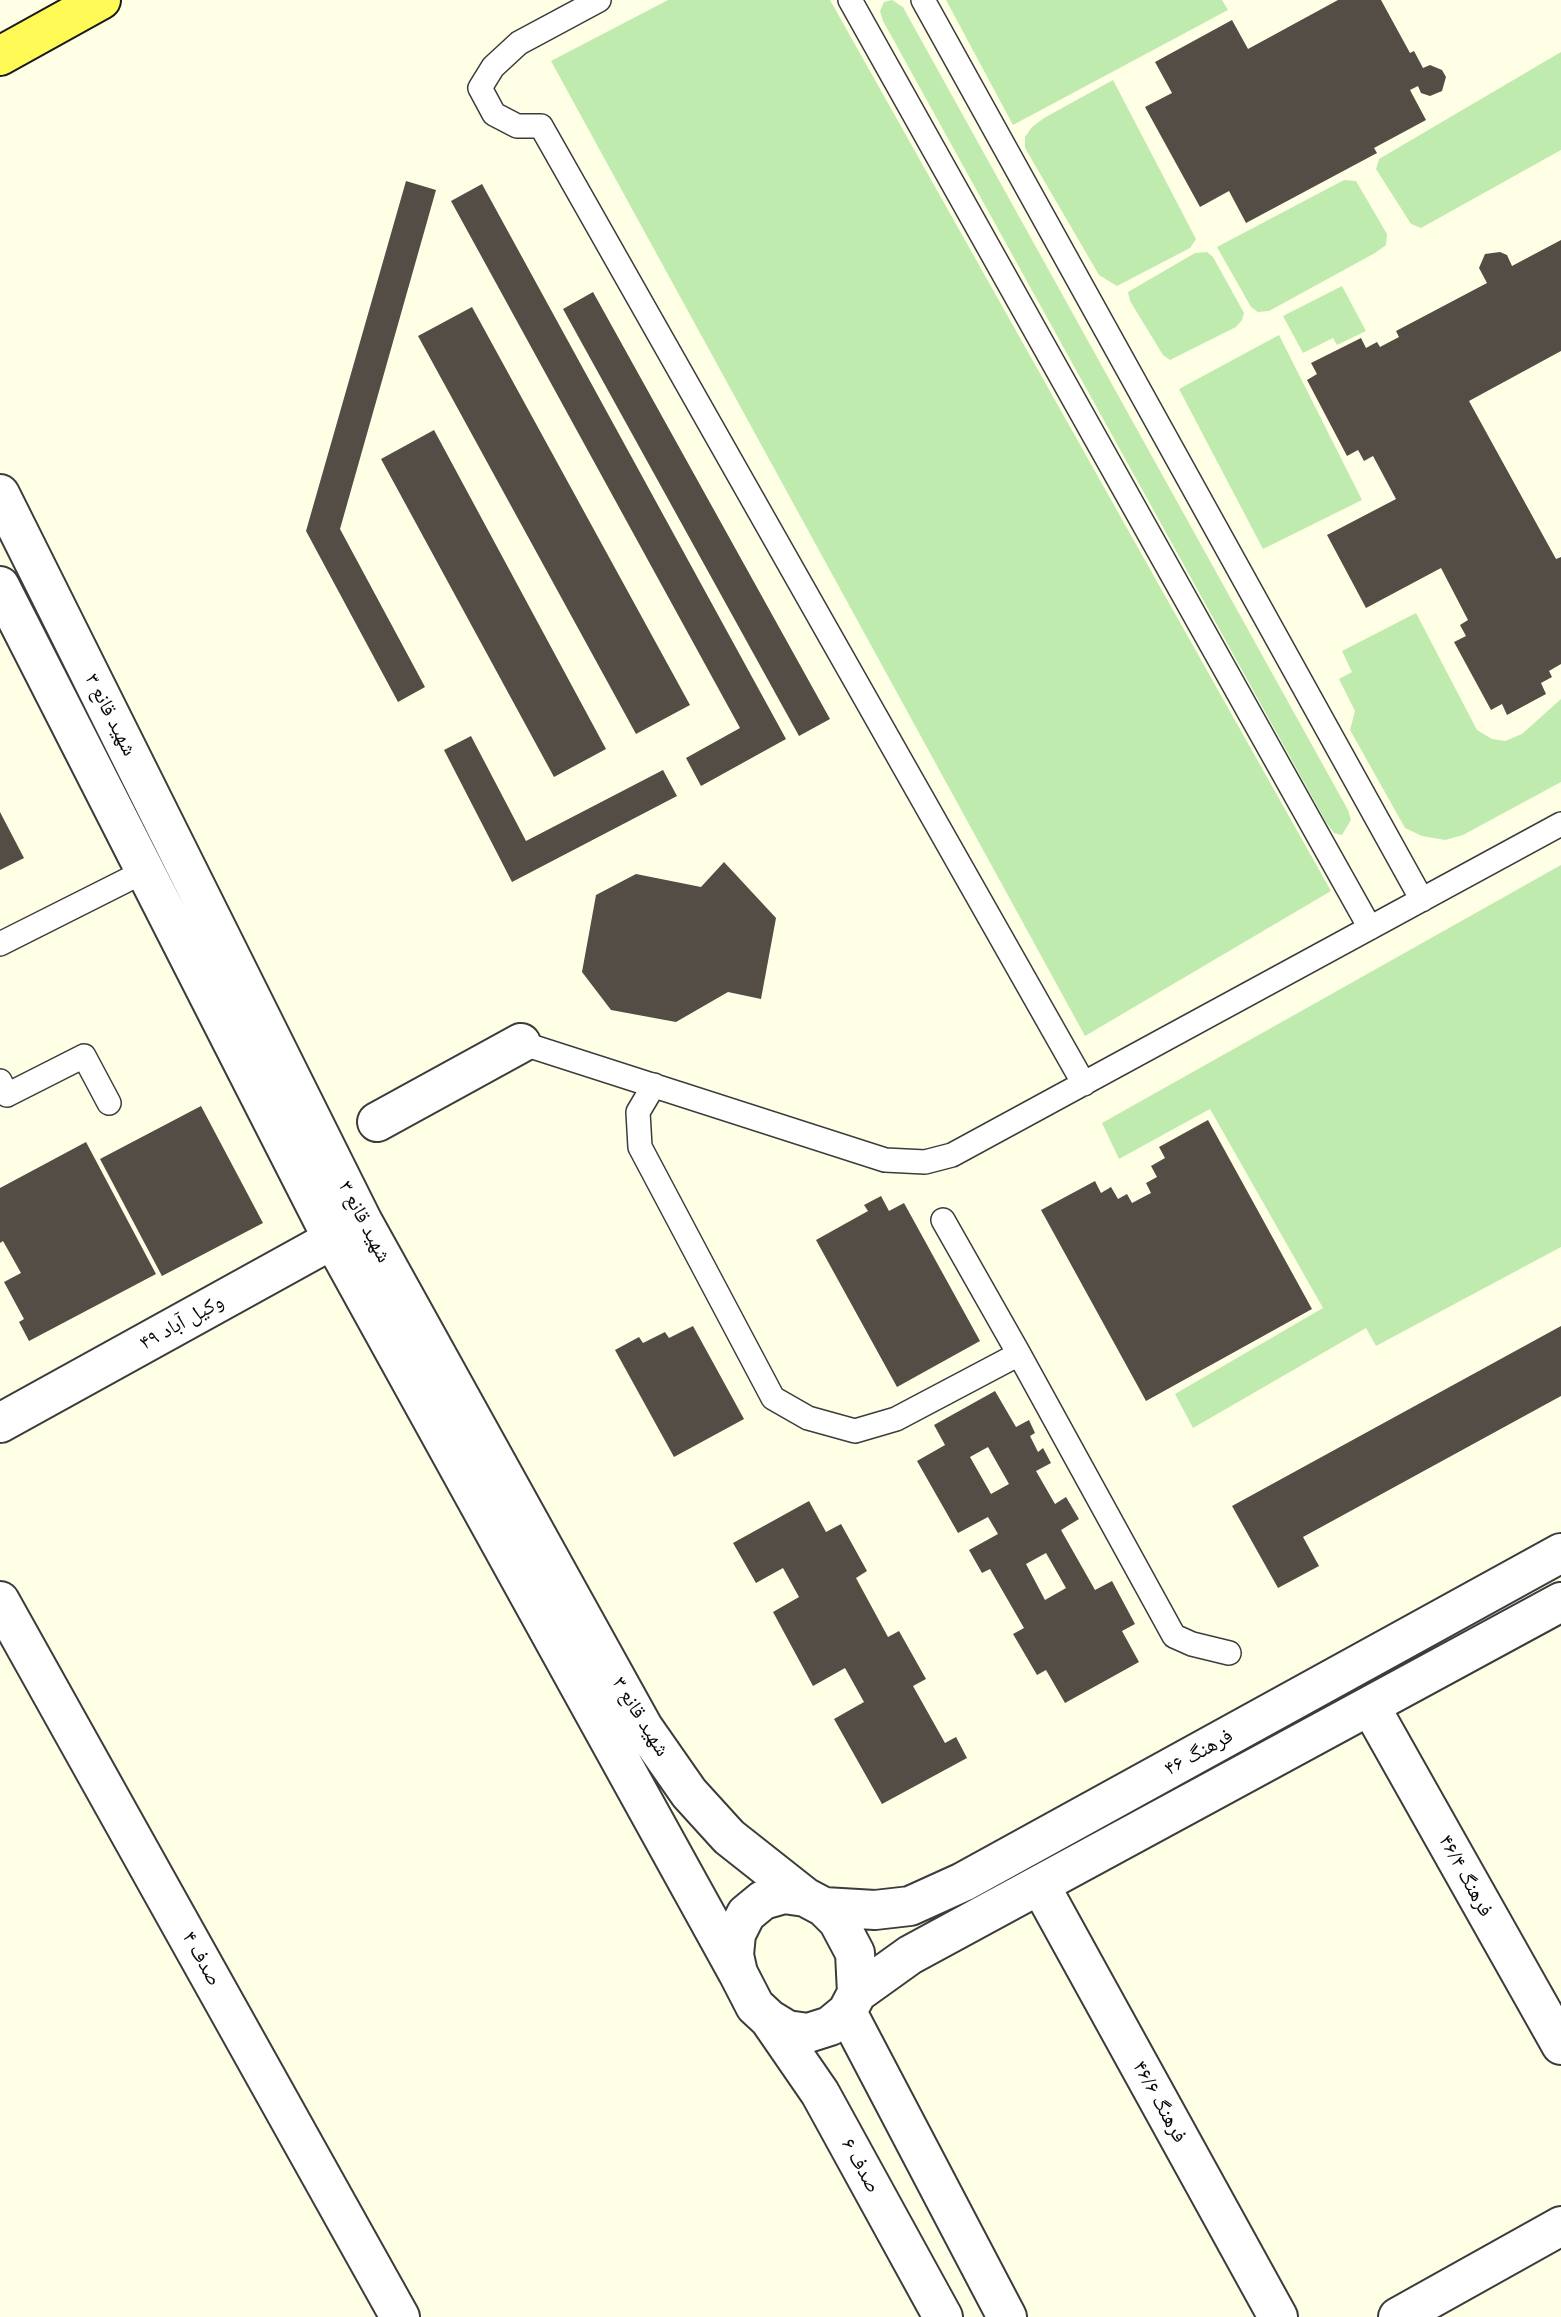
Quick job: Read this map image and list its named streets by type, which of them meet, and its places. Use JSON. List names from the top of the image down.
{
  "streets": {
    "street": [
      "شهید قانع ۳",
      "وکیل آباد ۴۹",
      "فرهنگ ۴۶",
      "فرهنگ ۴۶/۴",
      "صدف ۴",
      "فرهنگ ۴۶/۶",
      "صدف ۶"
    ]
  },
  "crossings": [
    ["شهید قانع ۳", "وکیل آباد ۴۹"],
    ["شهید قانع ۳", "فرهنگ ۴۶"],
    ["شهید قانع ۳", "صدف ۶"],
    ["فرهنگ ۴۶", "فرهنگ ۴۶/۴"],
    ["فرهنگ ۴۶", "فرهنگ ۴۶/۶"],
    ["فرهنگ ۴۶", "صدف ۶"]
  ]
}
